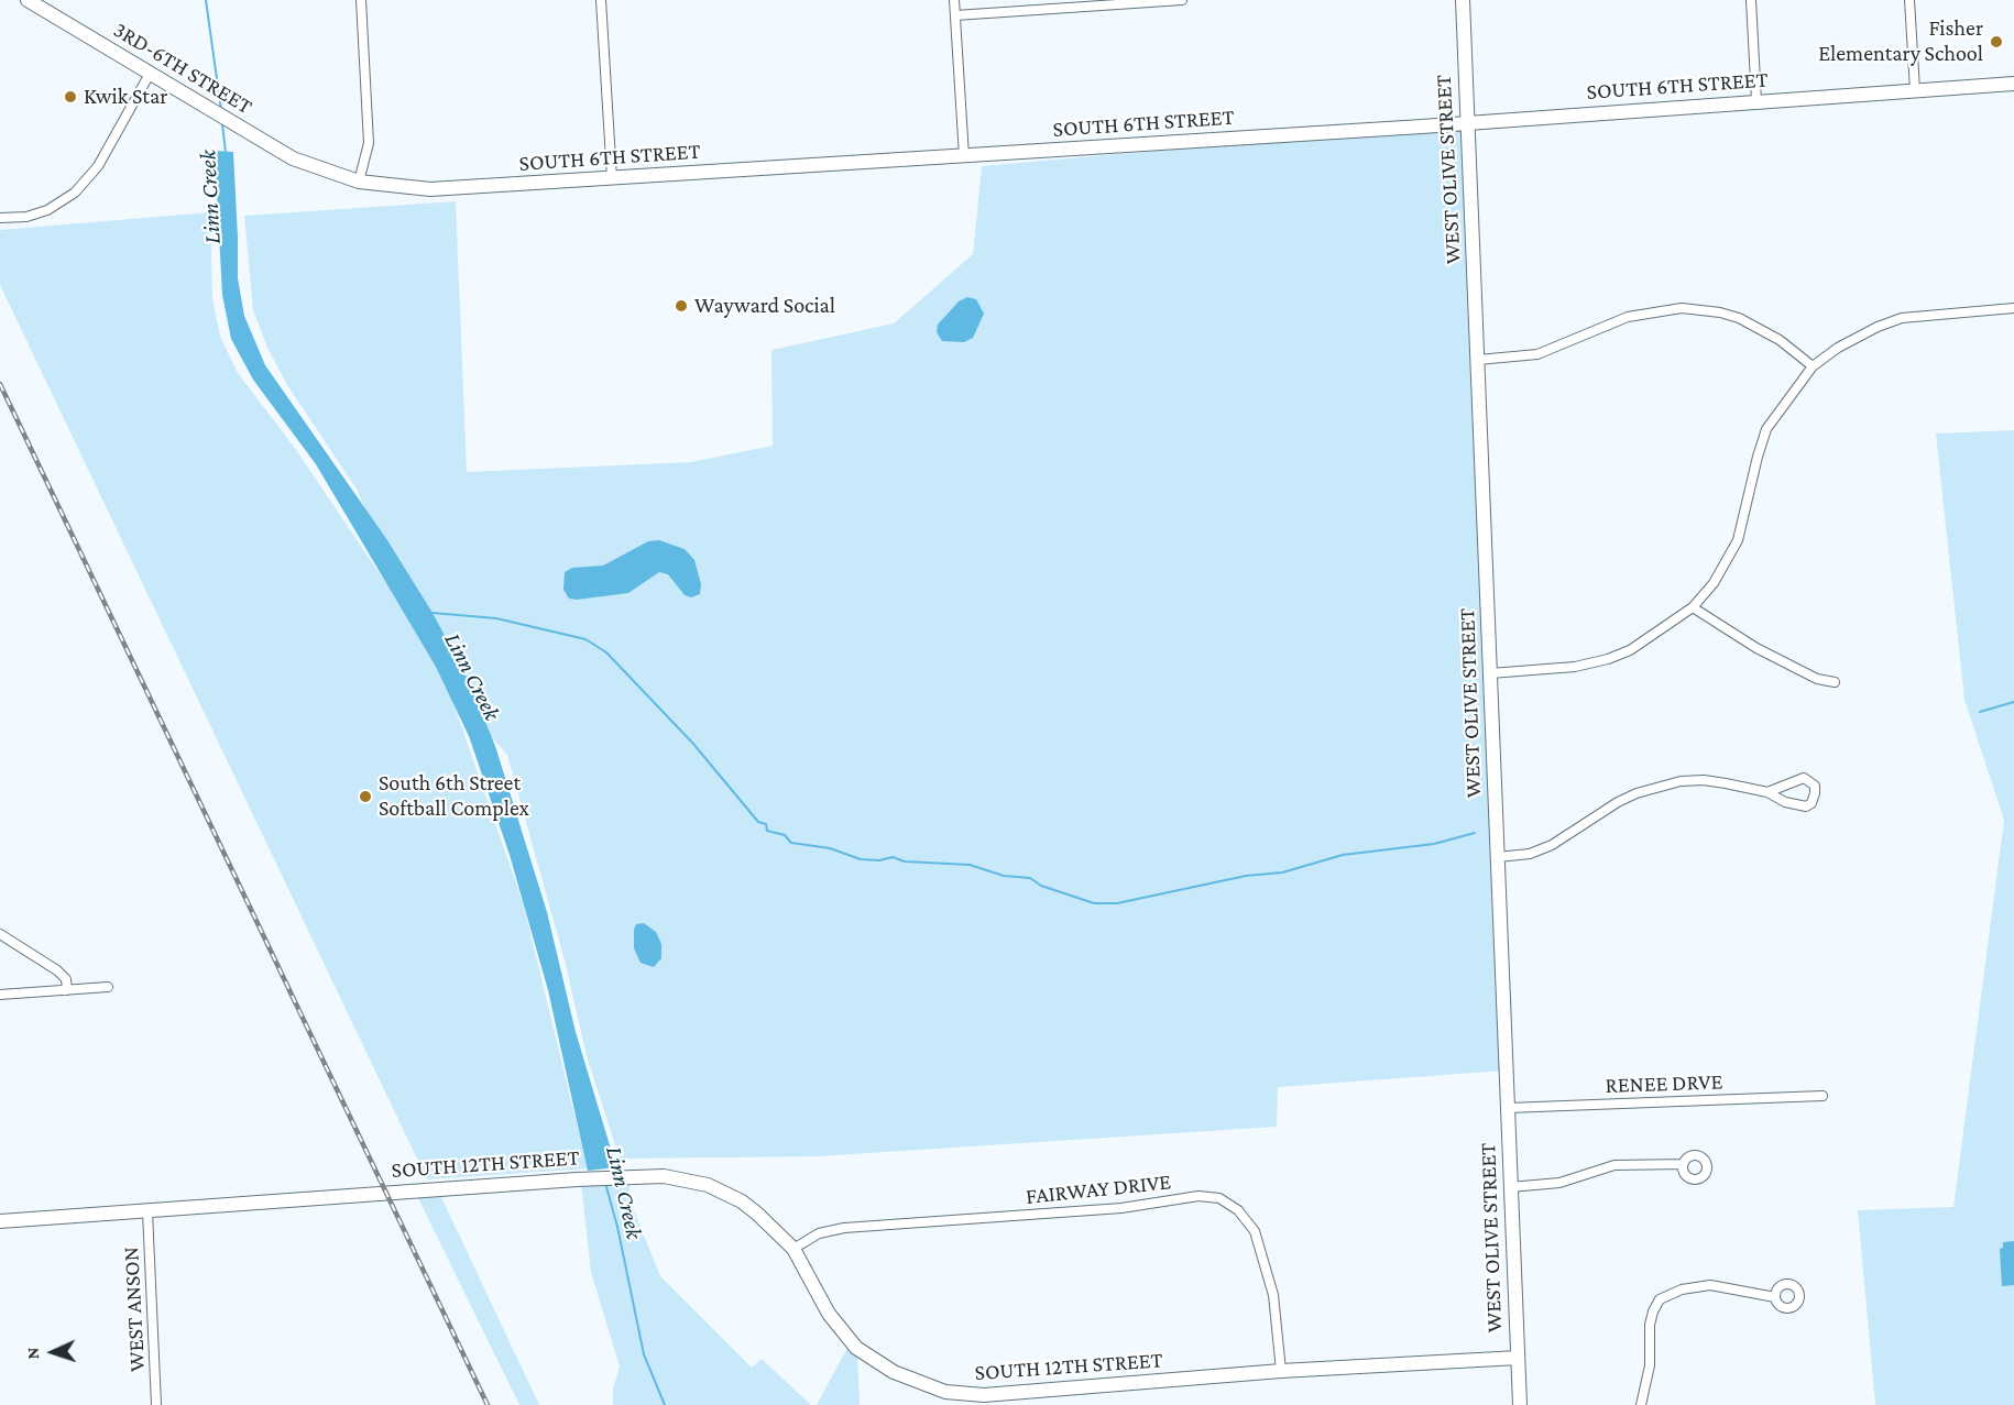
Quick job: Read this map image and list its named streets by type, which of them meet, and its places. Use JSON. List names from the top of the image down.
{
  "streets": {
    "street": [
      "3RD-6TH STREET",
      "SOUTH 6TH STREET",
      "WEST OLIVE STREET",
      "RENEE DRVE",
      "SOUTH 12TH STREET",
      "FAIRWAY DRIVE",
      "WEST ANSON"
    ]
  },
  "crossings": [
    ["3RD-6TH STREET", "SOUTH 6TH STREET"],
    ["SOUTH 6TH STREET", "WEST OLIVE STREET"],
    ["WEST OLIVE STREET", "RENEE DRVE"],
    ["WEST OLIVE STREET", "SOUTH 12TH STREET"],
    ["SOUTH 12TH STREET", "FAIRWAY DRIVE"],
    ["SOUTH 12TH STREET", "WEST ANSON"]
  ],
  "water": ["Linn Creek"],
  "places": [
    "Fisher Elementary School",
    "Kwik Star",
    "Wayward Social",
    "South 6th Street Softball Complex"
  ],
  "north": "left"
}
